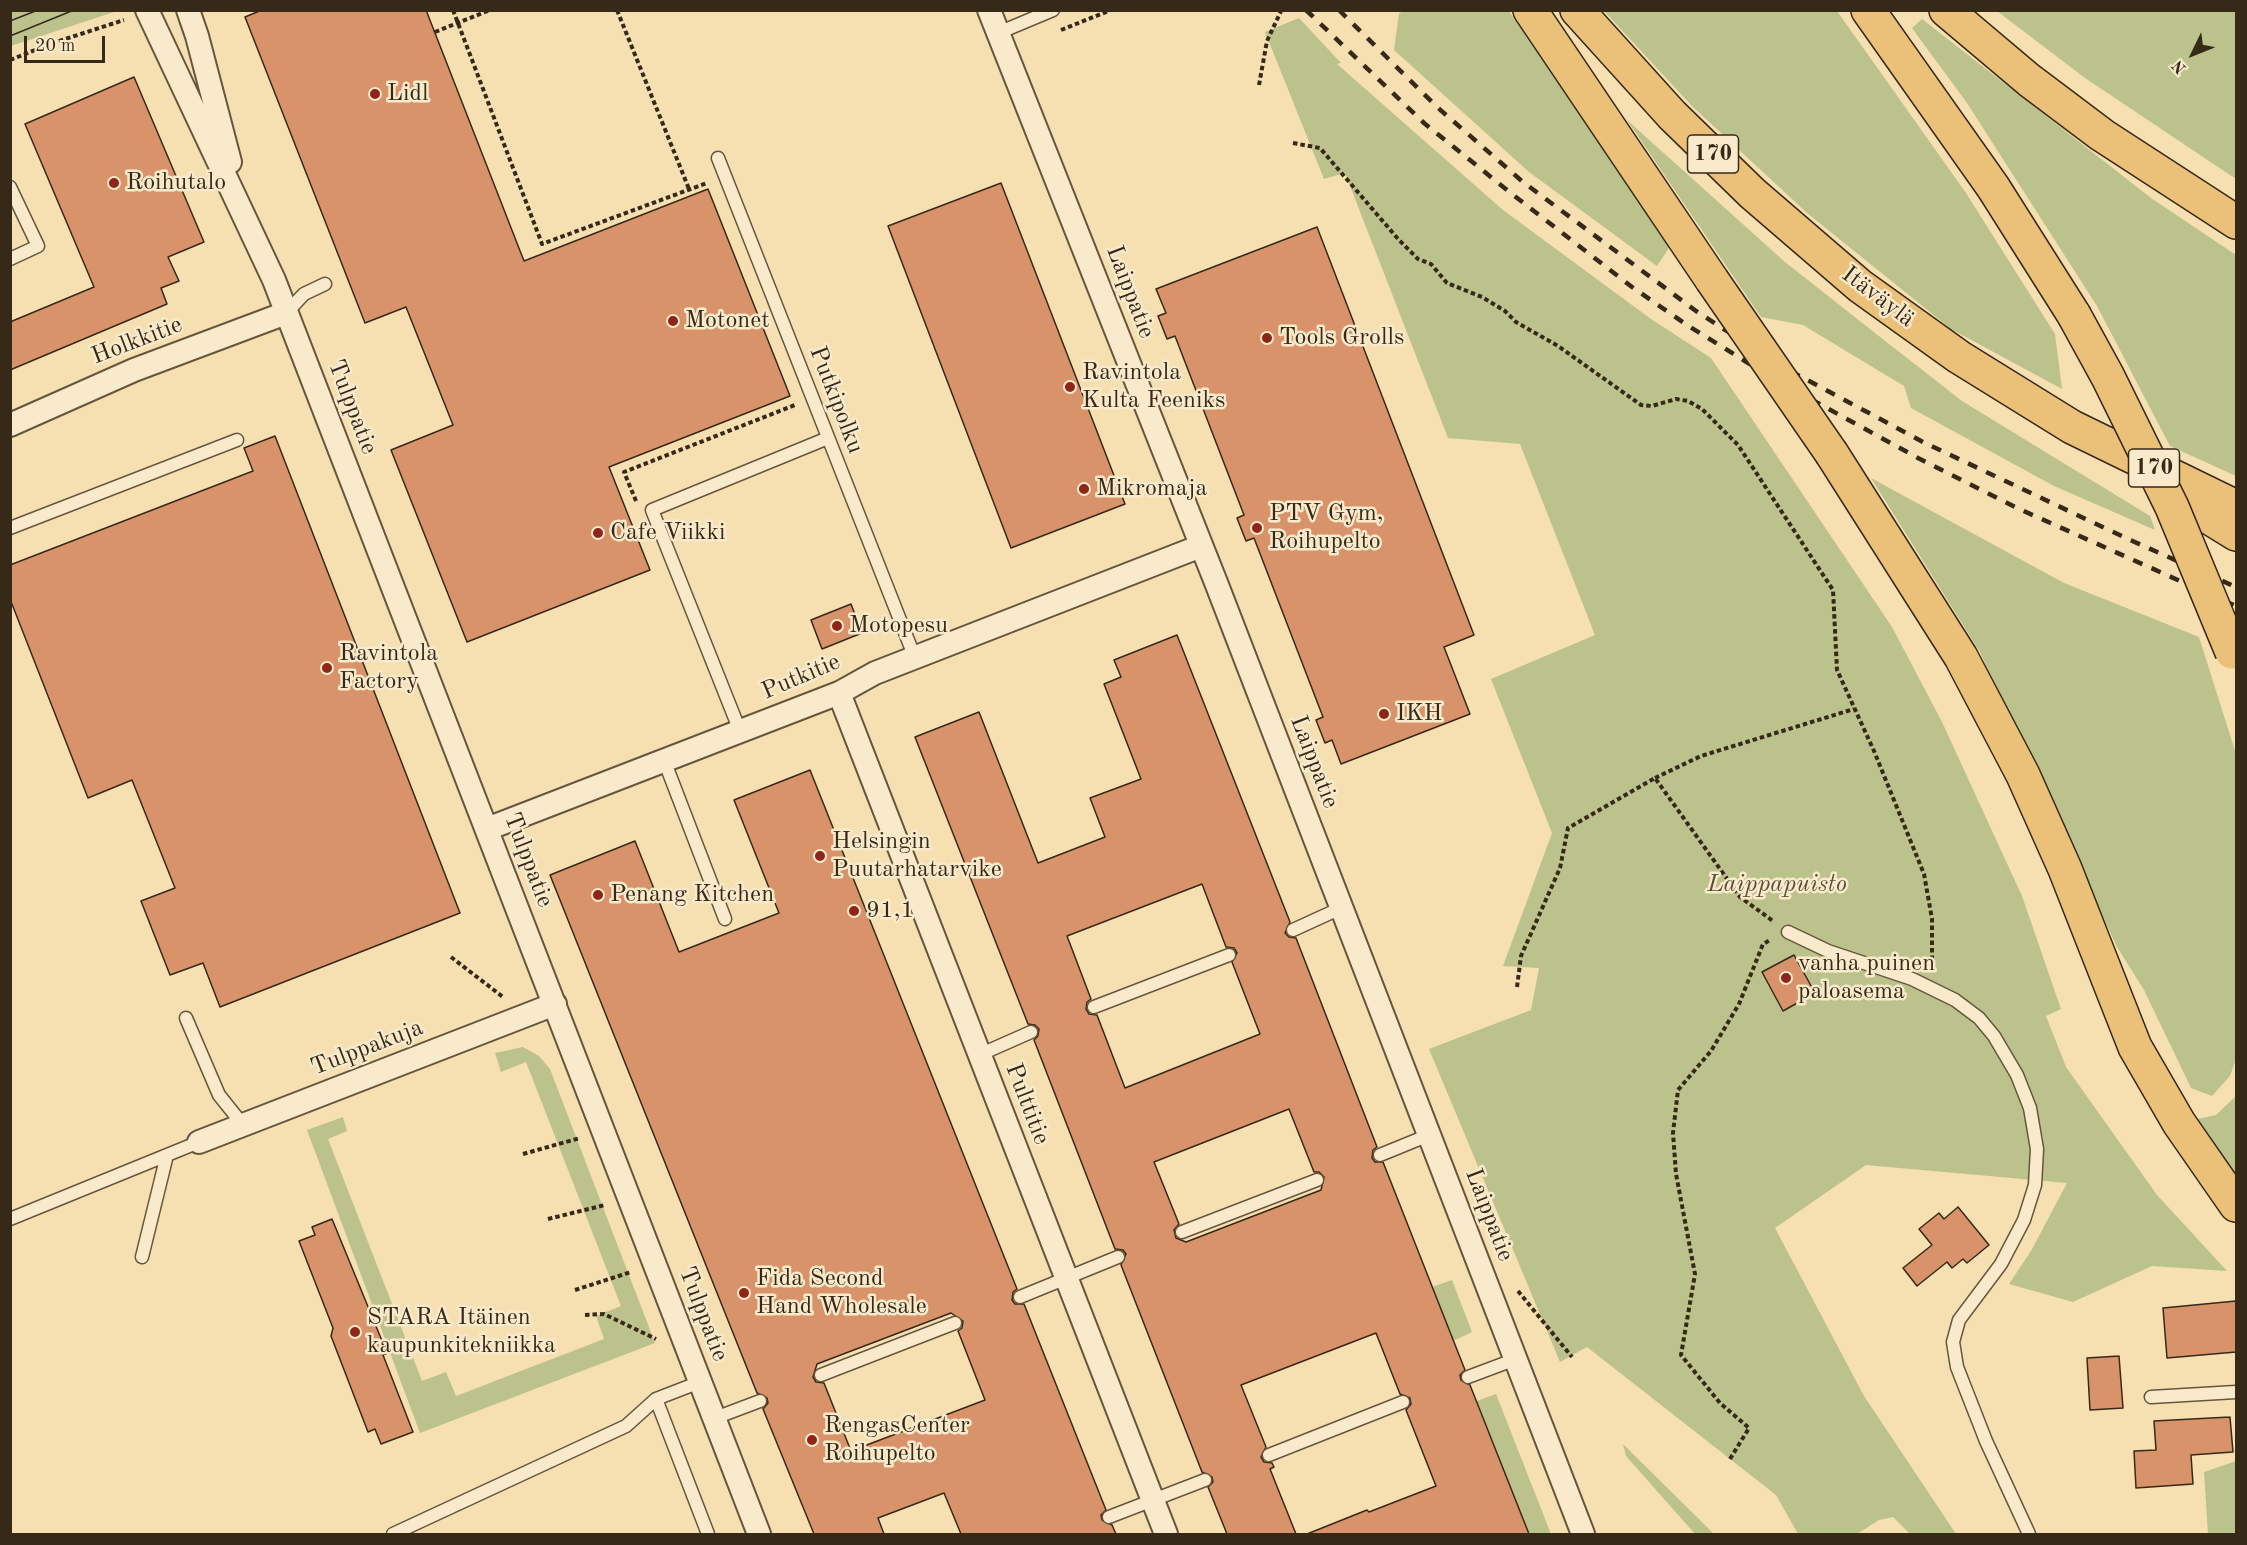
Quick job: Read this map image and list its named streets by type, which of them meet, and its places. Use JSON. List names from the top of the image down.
{
  "streets": {
    "highway": ["170", "Itäväylä"],
    "street": [
      "Laippatie",
      "Holkkitie",
      "Tulppatie",
      "Putkitie",
      "Tulppakuja",
      "Pulttitie"
    ],
    "lane": ["Putkipolku"]
  },
  "crossings": [
    ["Laippatie", "Putkitie"],
    ["Holkkitie", "Tulppatie"],
    ["Putkipolku", "Putkitie"],
    ["Tulppatie", "Putkitie"],
    ["Tulppatie", "Tulppakuja"],
    ["Putkitie", "Pulttitie"]
  ],
  "parks": ["Laippapuisto"],
  "places": [
    "Lidl",
    "Roihutalo",
    "Motonet",
    "Tools Grolls",
    "Ravintola Kulta Feeniks",
    "Mikromaja",
    "PTV Gym, Roihupelto",
    "Cafe Viikki",
    "Motopesu",
    "Ravintola Factory",
    "IKH",
    "Helsingin Puutarhatarvike",
    "Penang Kitchen",
    "91,1",
    "vanha puinen paloasema",
    "Fida Second Hand Wholesale",
    "STARA Itäinen kaupunkitekniikka",
    "RengasCenter Roihupelto"
  ],
  "scale_bar": "20 m",
  "north": "bottom left"
}
